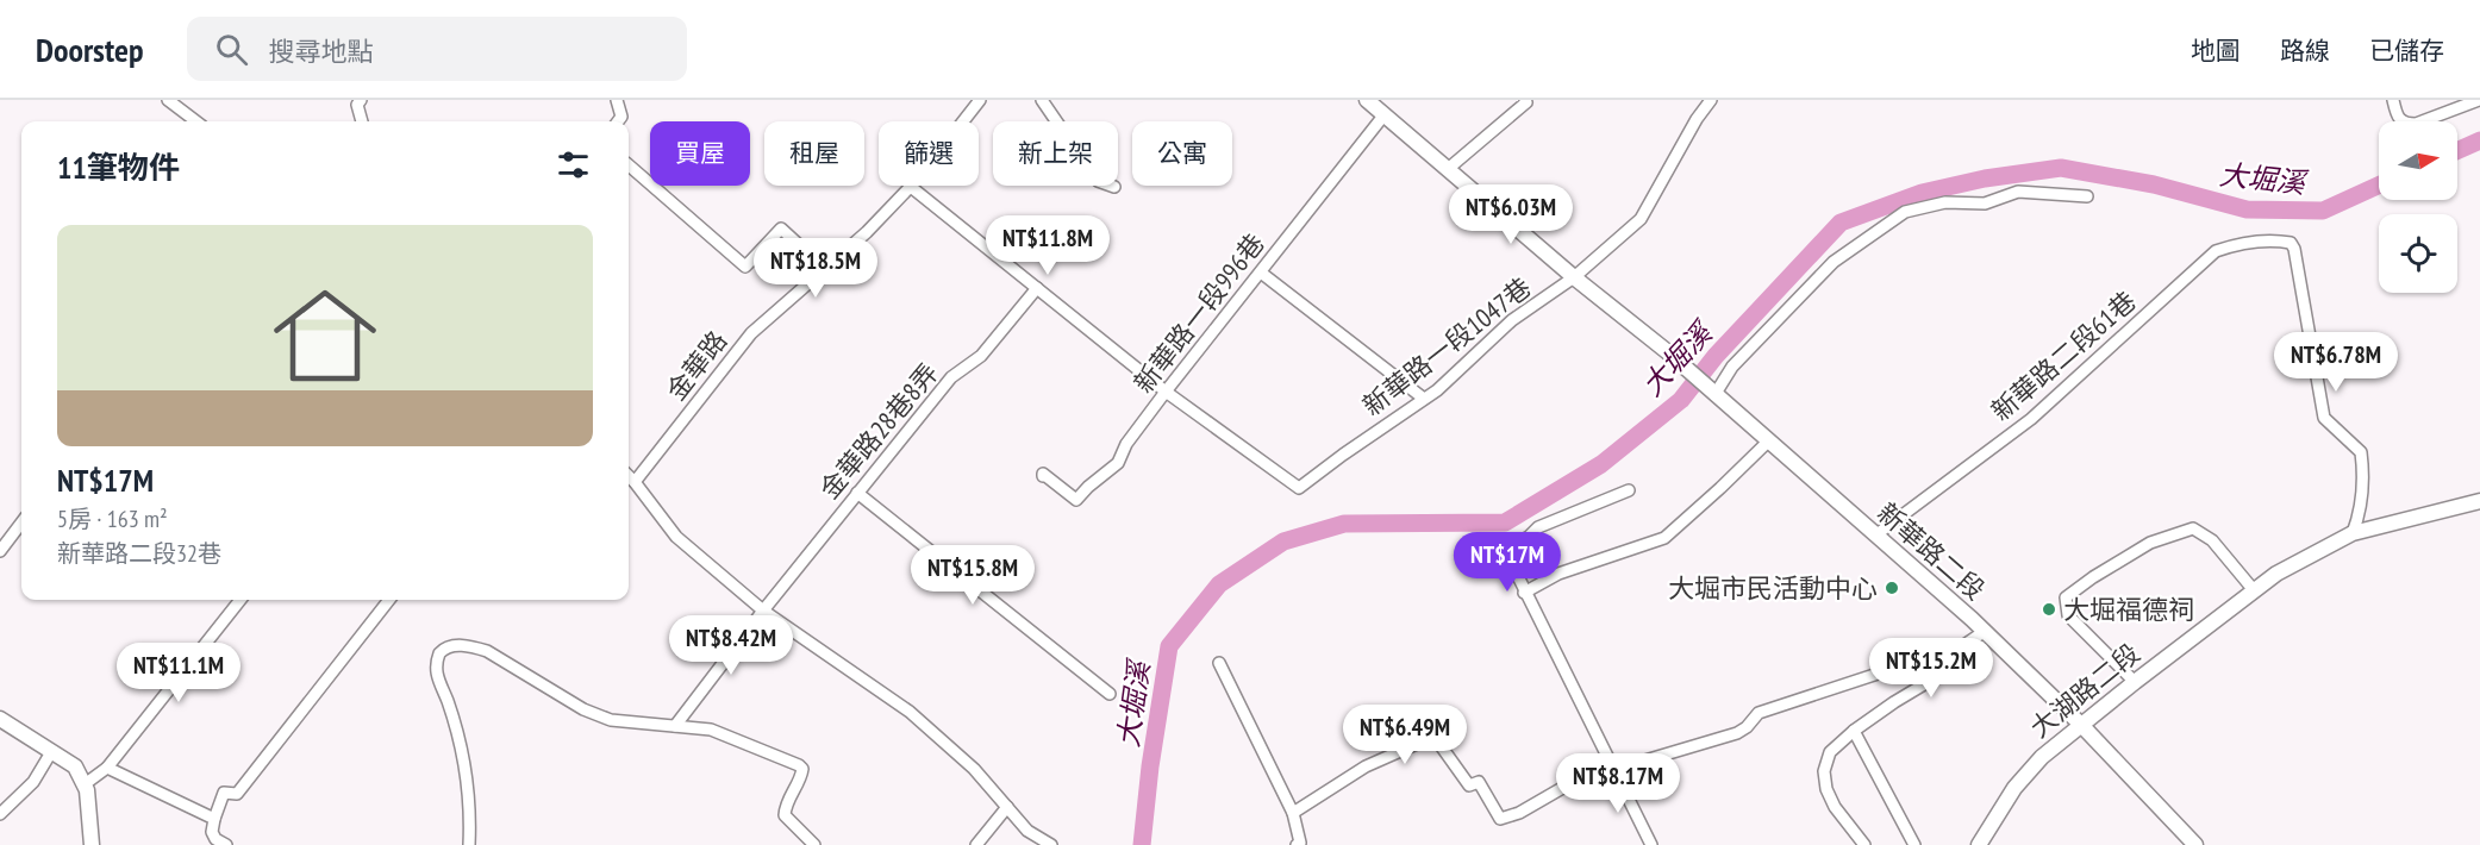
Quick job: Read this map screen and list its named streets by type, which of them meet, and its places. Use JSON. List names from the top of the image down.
{
  "streets": {
    "street": [
      "新華路一段996巷",
      "新華路一段1047巷",
      "新華路二段61巷",
      "金華路",
      "金華路28巷8弄",
      "新華路二段",
      "大湖路二段"
    ]
  },
  "crossings": [
    ["新華路一段996巷", "新華路一段1047巷"],
    ["新華路一段996巷", "新華路二段"],
    ["新華路一段1047巷", "新華路二段"],
    ["新華路二段61巷", "新華路二段"],
    ["新華路二段61巷", "大湖路二段"],
    ["新華路二段", "大湖路二段"]
  ],
  "water": ["大堀溪"],
  "places": ["大堀市民活動中心", "大堀福德祠"],
  "north": "right",
  "page": {
    "header": "Doorstep",
    "search": "搜尋地點",
    "nav": ["地圖", "路線", "已儲存"],
    "chip": [
      "買屋",
      "租屋",
      "篩選",
      "新上架",
      "公寓"
    ],
    "heading": "11筆物件",
    "price": [
      "NT$6.03M",
      "NT$11.8M",
      "NT$18.5M",
      "NT$6.78M",
      "NT$17M",
      "NT$15.8M",
      "NT$8.42M",
      "NT$15.2M",
      "NT$11.1M",
      "NT$6.49M",
      "NT$8.17M"
    ],
    "list": [
      {
        "name": "NT$17M",
        "note": "5房 · 163 m² · 新華路二段32巷"
      }
    ]
  }
}
